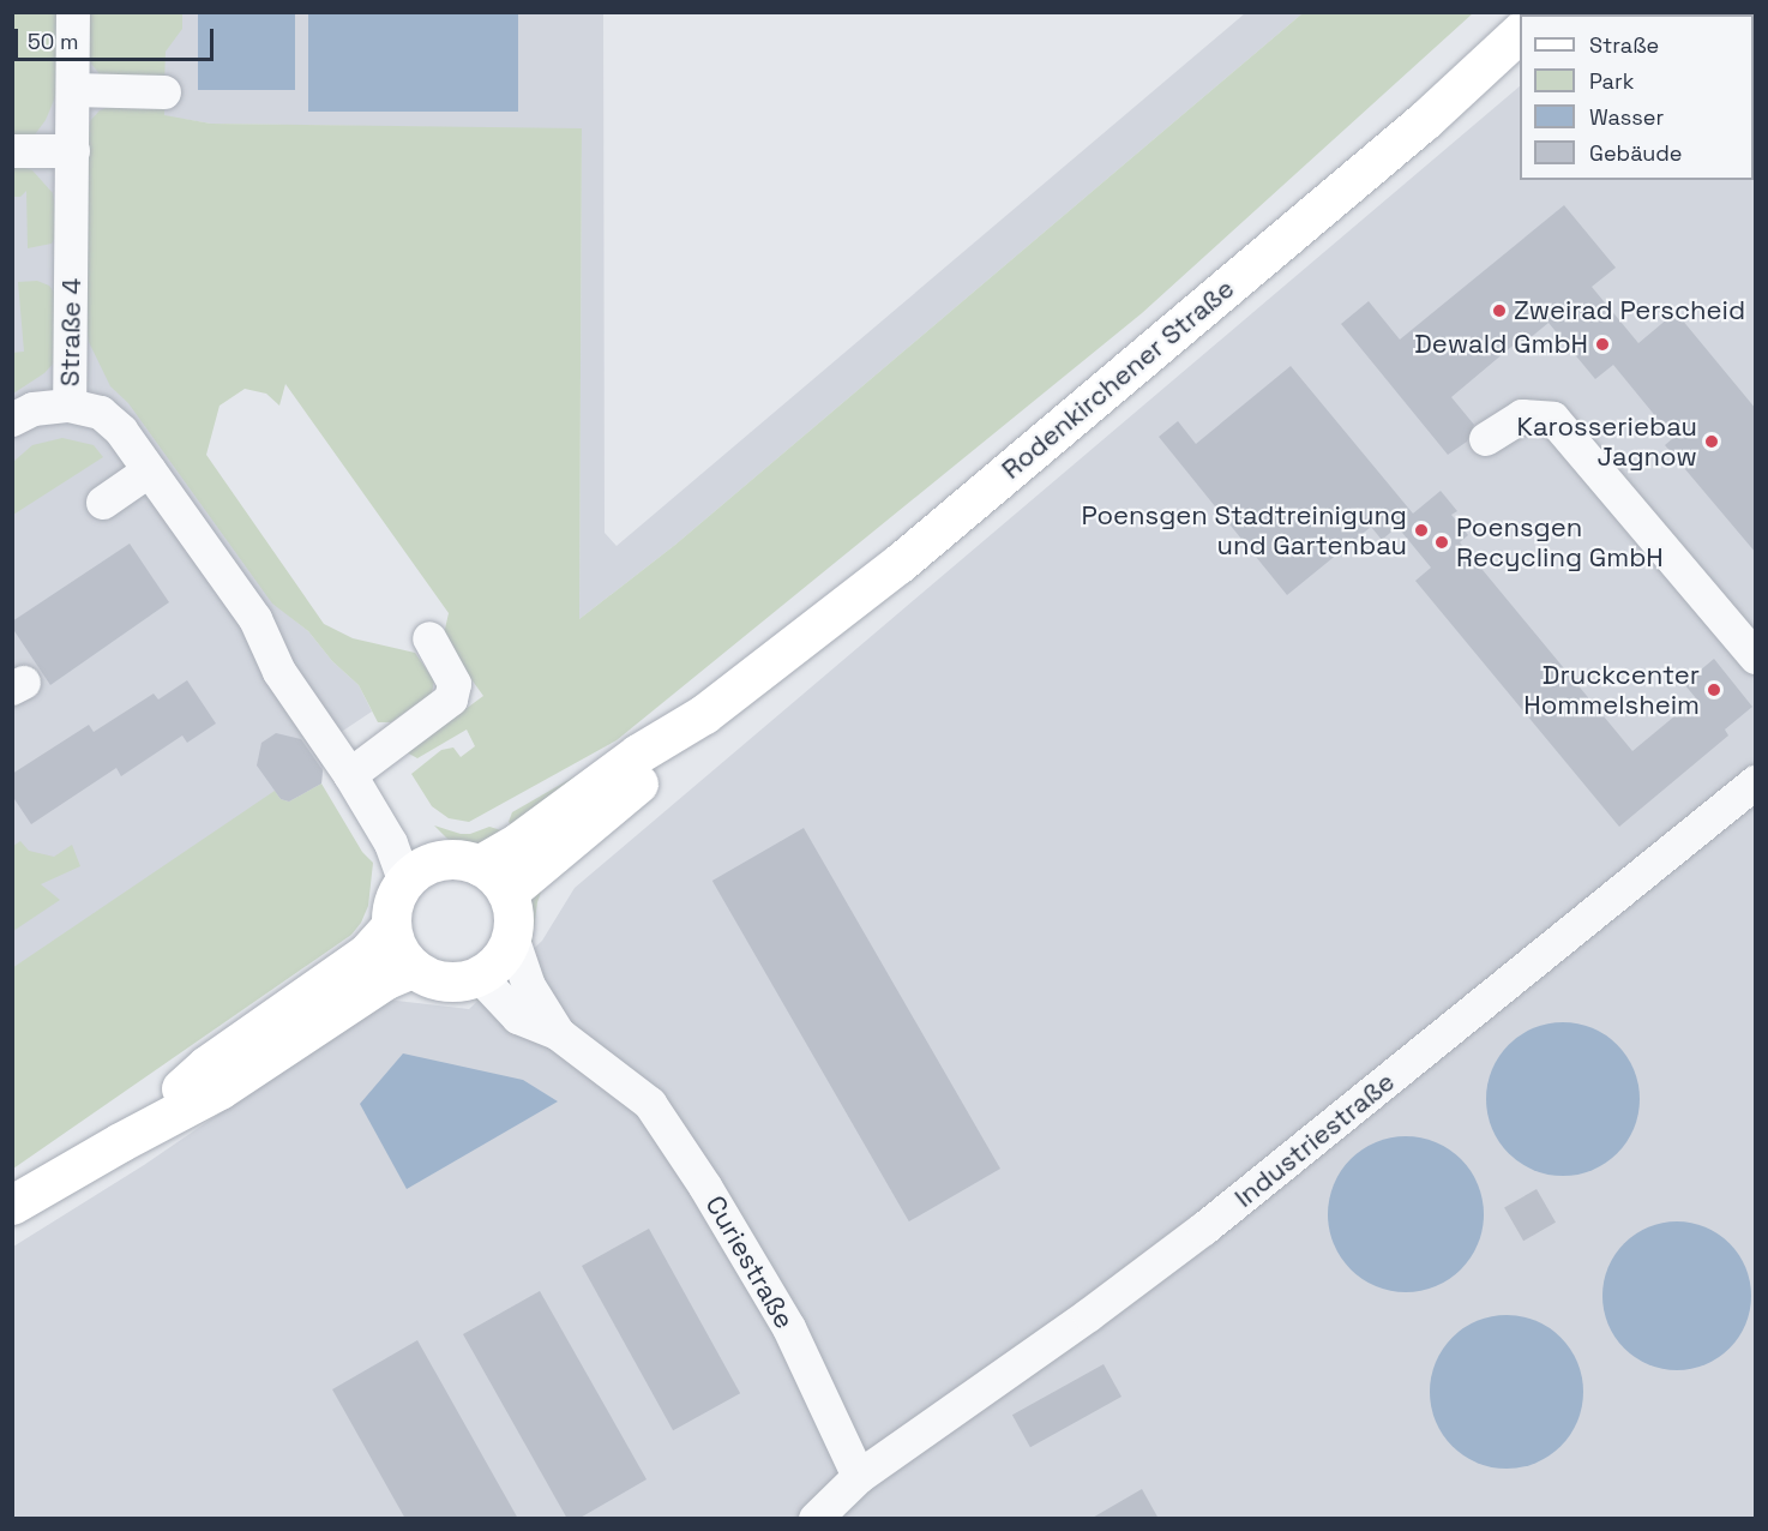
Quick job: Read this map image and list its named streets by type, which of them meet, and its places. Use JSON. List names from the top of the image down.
{
  "streets": {
    "main road": ["Rodenkirchener Straße"],
    "street": ["Straße 4", "Industriestraße", "Curiestraße"]
  },
  "crossings": [
    ["Straße 4", "Rodenkirchener Straße"],
    ["Straße 4", "Curiestraße"],
    ["Rodenkirchener Straße", "Curiestraße"],
    ["Industriestraße", "Curiestraße"]
  ],
  "places": [
    "Zweirad Perscheid",
    "Dewald GmbH",
    "Karosseriebau Jagnow",
    "Poensgen Stadtreinigung und Gartenbau",
    "Poensgen Recycling GmbH",
    "Druckcenter Hommelsheim"
  ],
  "legend": [
    "Straße",
    "Park",
    "Wasser",
    "Gebäude"
  ],
  "scale_bar": "50 m"
}
